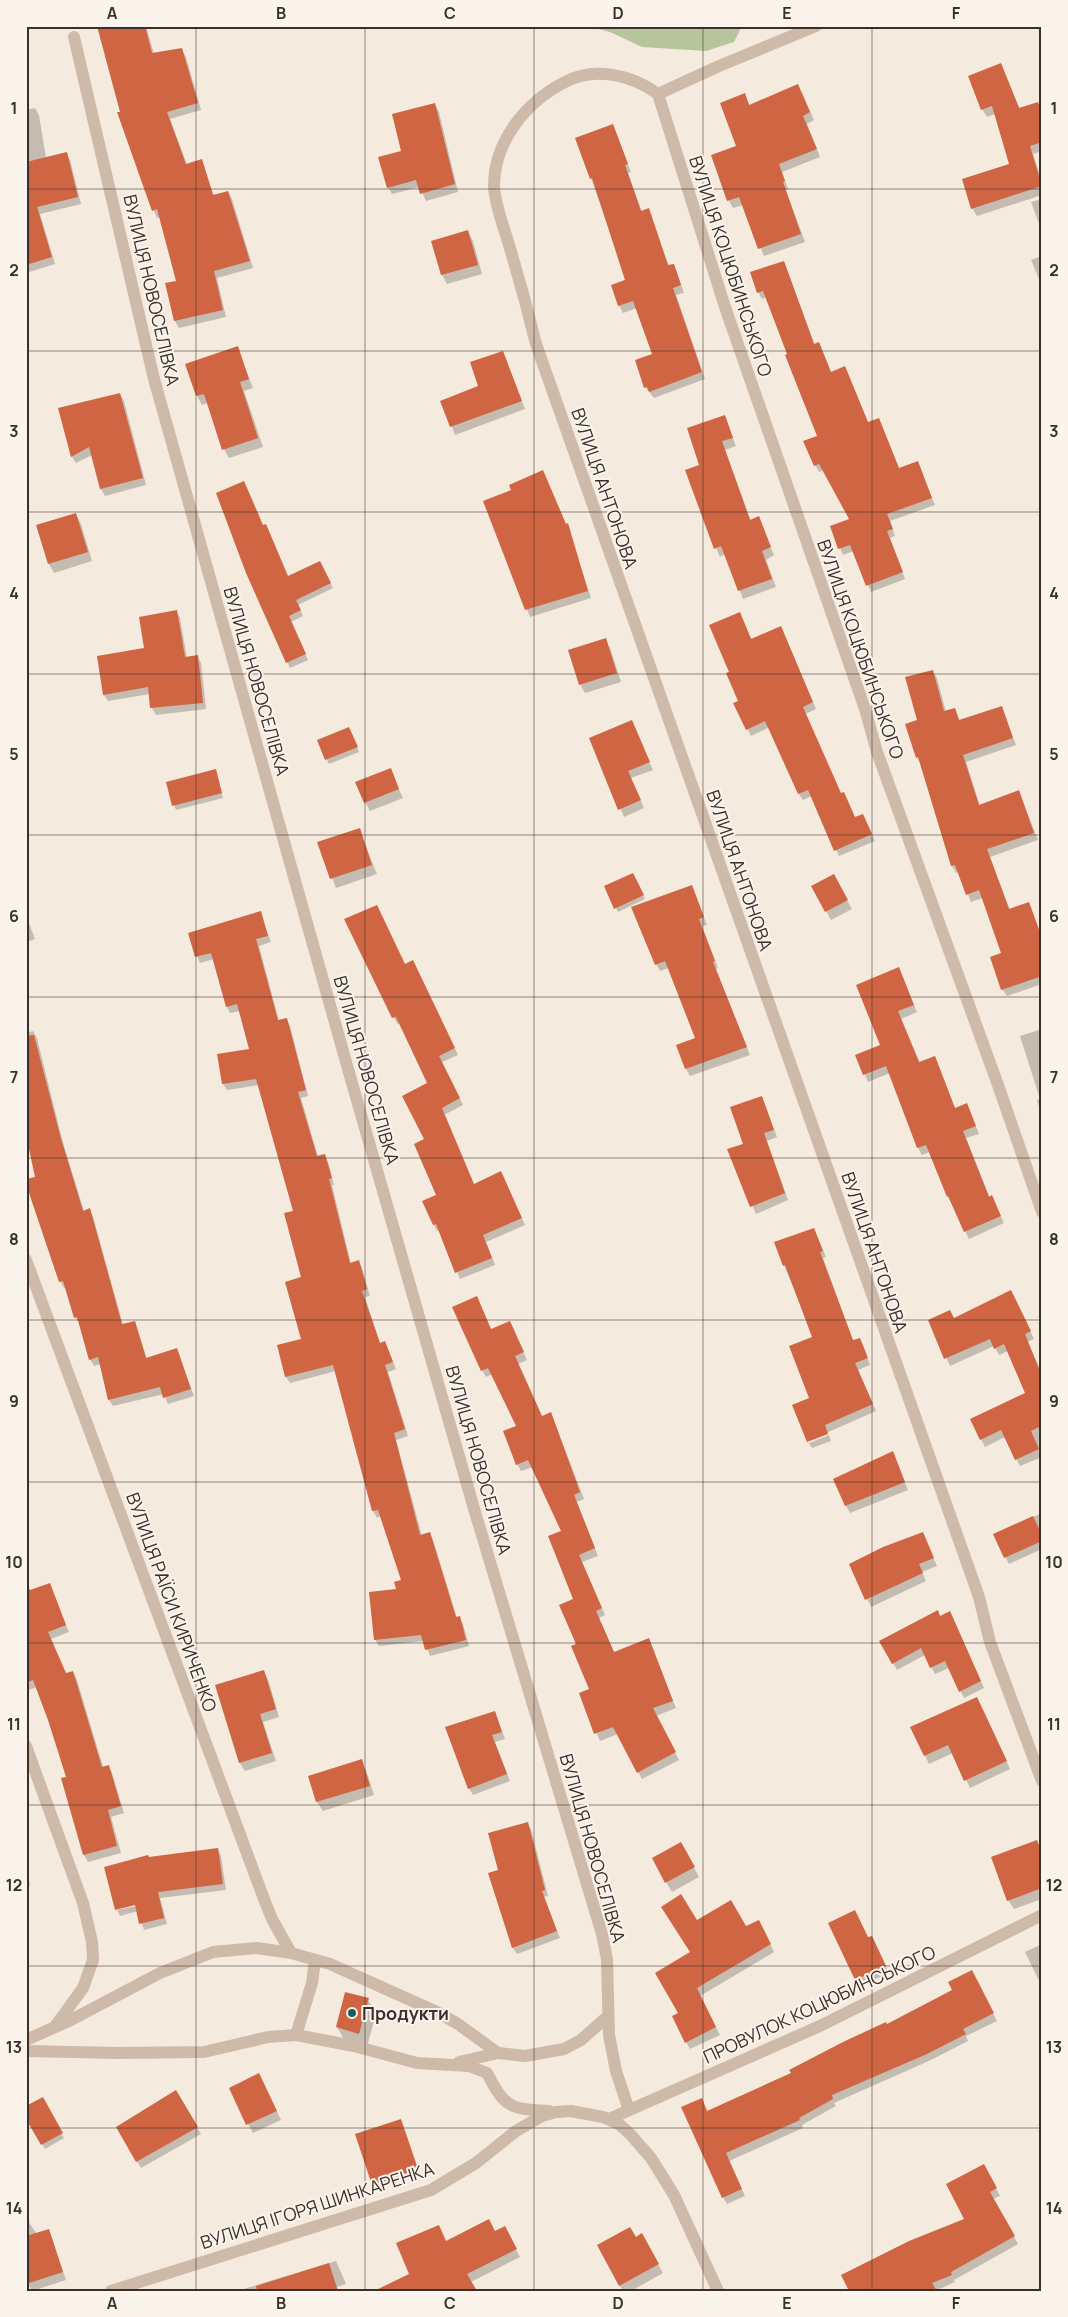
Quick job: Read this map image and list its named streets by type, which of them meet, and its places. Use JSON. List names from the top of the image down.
{
  "streets": {
    "street": [
      "ВУЛИЦЯ КОЦЮБИНСЬКОГО",
      "ВУЛИЦЯ НОВОСЕЛІВКА",
      "ВУЛИЦЯ АНТОНОВА",
      "ВУЛИЦЯ РАЇСИ КИРИЧЕНКО",
      "ПРОВУЛОК КОЦЮБИНСЬКОГО",
      "ВУЛИЦЯ ІГОРЯ ШИНКАРЕНКА"
    ]
  },
  "crossings": [
    ["ВУЛИЦЯ КОЦЮБИНСЬКОГО", "ВУЛИЦЯ АНТОНОВА"],
    ["ВУЛИЦЯ НОВОСЕЛІВКА", "ПРОВУЛОК КОЦЮБИНСЬКОГО"],
    ["ПРОВУЛОК КОЦЮБИНСЬКОГО", "ВУЛИЦЯ ІГОРЯ ШИНКАРЕНКА"]
  ],
  "places": ["Продукти"],
  "grid": {
    "columns": [
      "A",
      "B",
      "C",
      "D",
      "E",
      "F"
    ],
    "rows": [
      "1",
      "2",
      "3",
      "4",
      "5",
      "6",
      "7",
      "8",
      "9",
      "10",
      "11",
      "12",
      "13",
      "14"
    ]
  }
}
